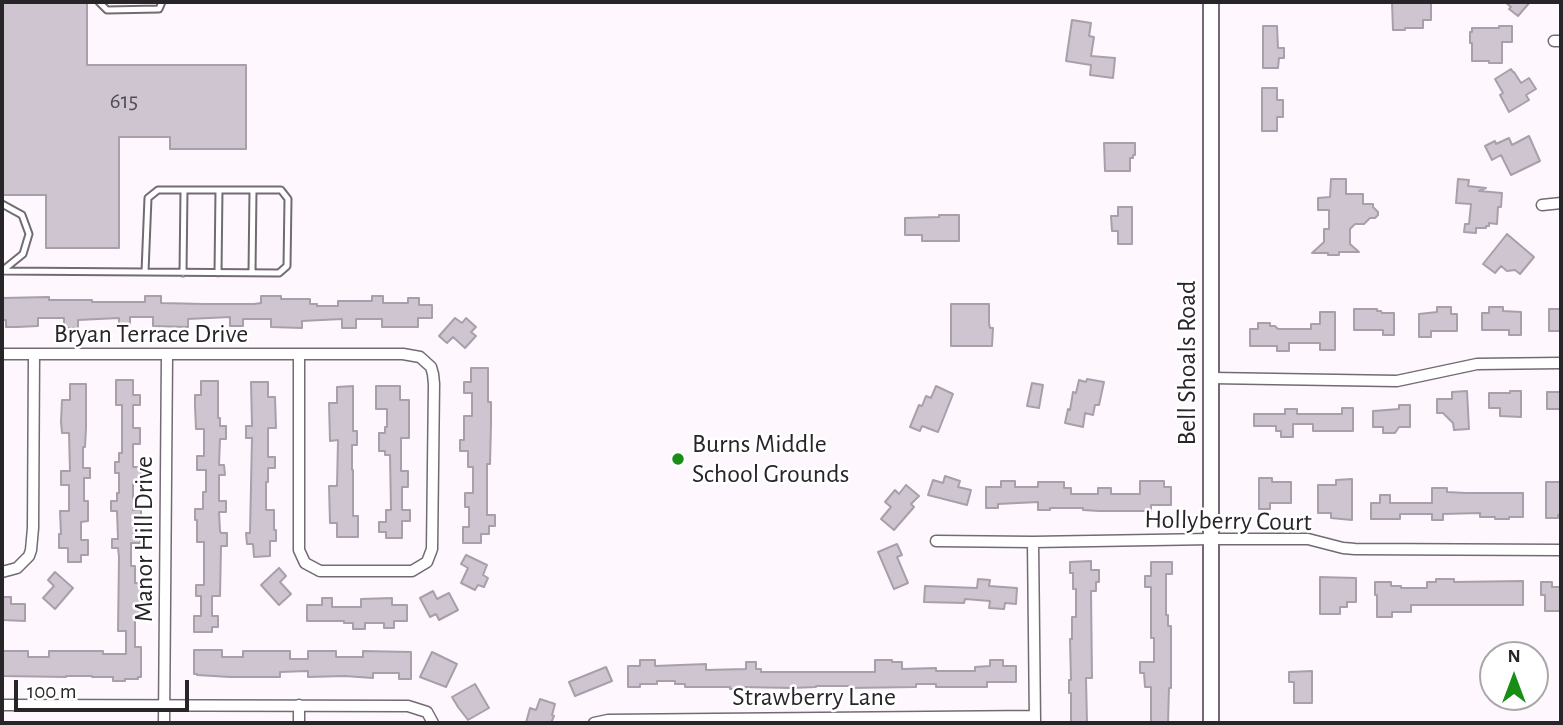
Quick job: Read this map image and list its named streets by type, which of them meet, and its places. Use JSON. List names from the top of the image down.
{
  "streets": {
    "main road": ["Bell Shoals Road"],
    "street": [
      "Bryan Terrace Drive",
      "Hollyberry Court",
      "Manor Hill Drive",
      "Strawberry Lane"
    ]
  },
  "crossings": [
    ["Bryan Terrace Drive", "Manor Hill Drive"],
    ["Bell Shoals Road", "Hollyberry Court"]
  ],
  "places": ["Burns Middle School Grounds"],
  "house_numbers": ["615"],
  "scale_bar": "100 m",
  "north": "top"
}
